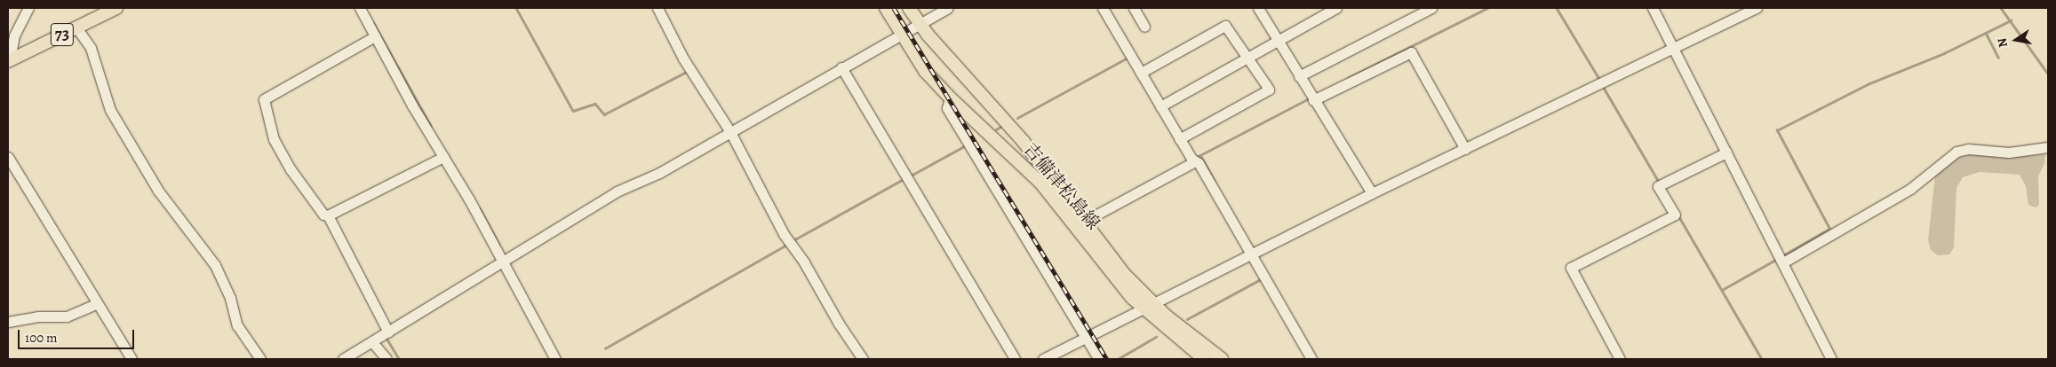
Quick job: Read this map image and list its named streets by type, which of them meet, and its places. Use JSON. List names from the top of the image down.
{
  "streets": {
    "main road": ["73", "吉備津松島線"]
  },
  "scale_bar": "100 m",
  "north": "left"
}
